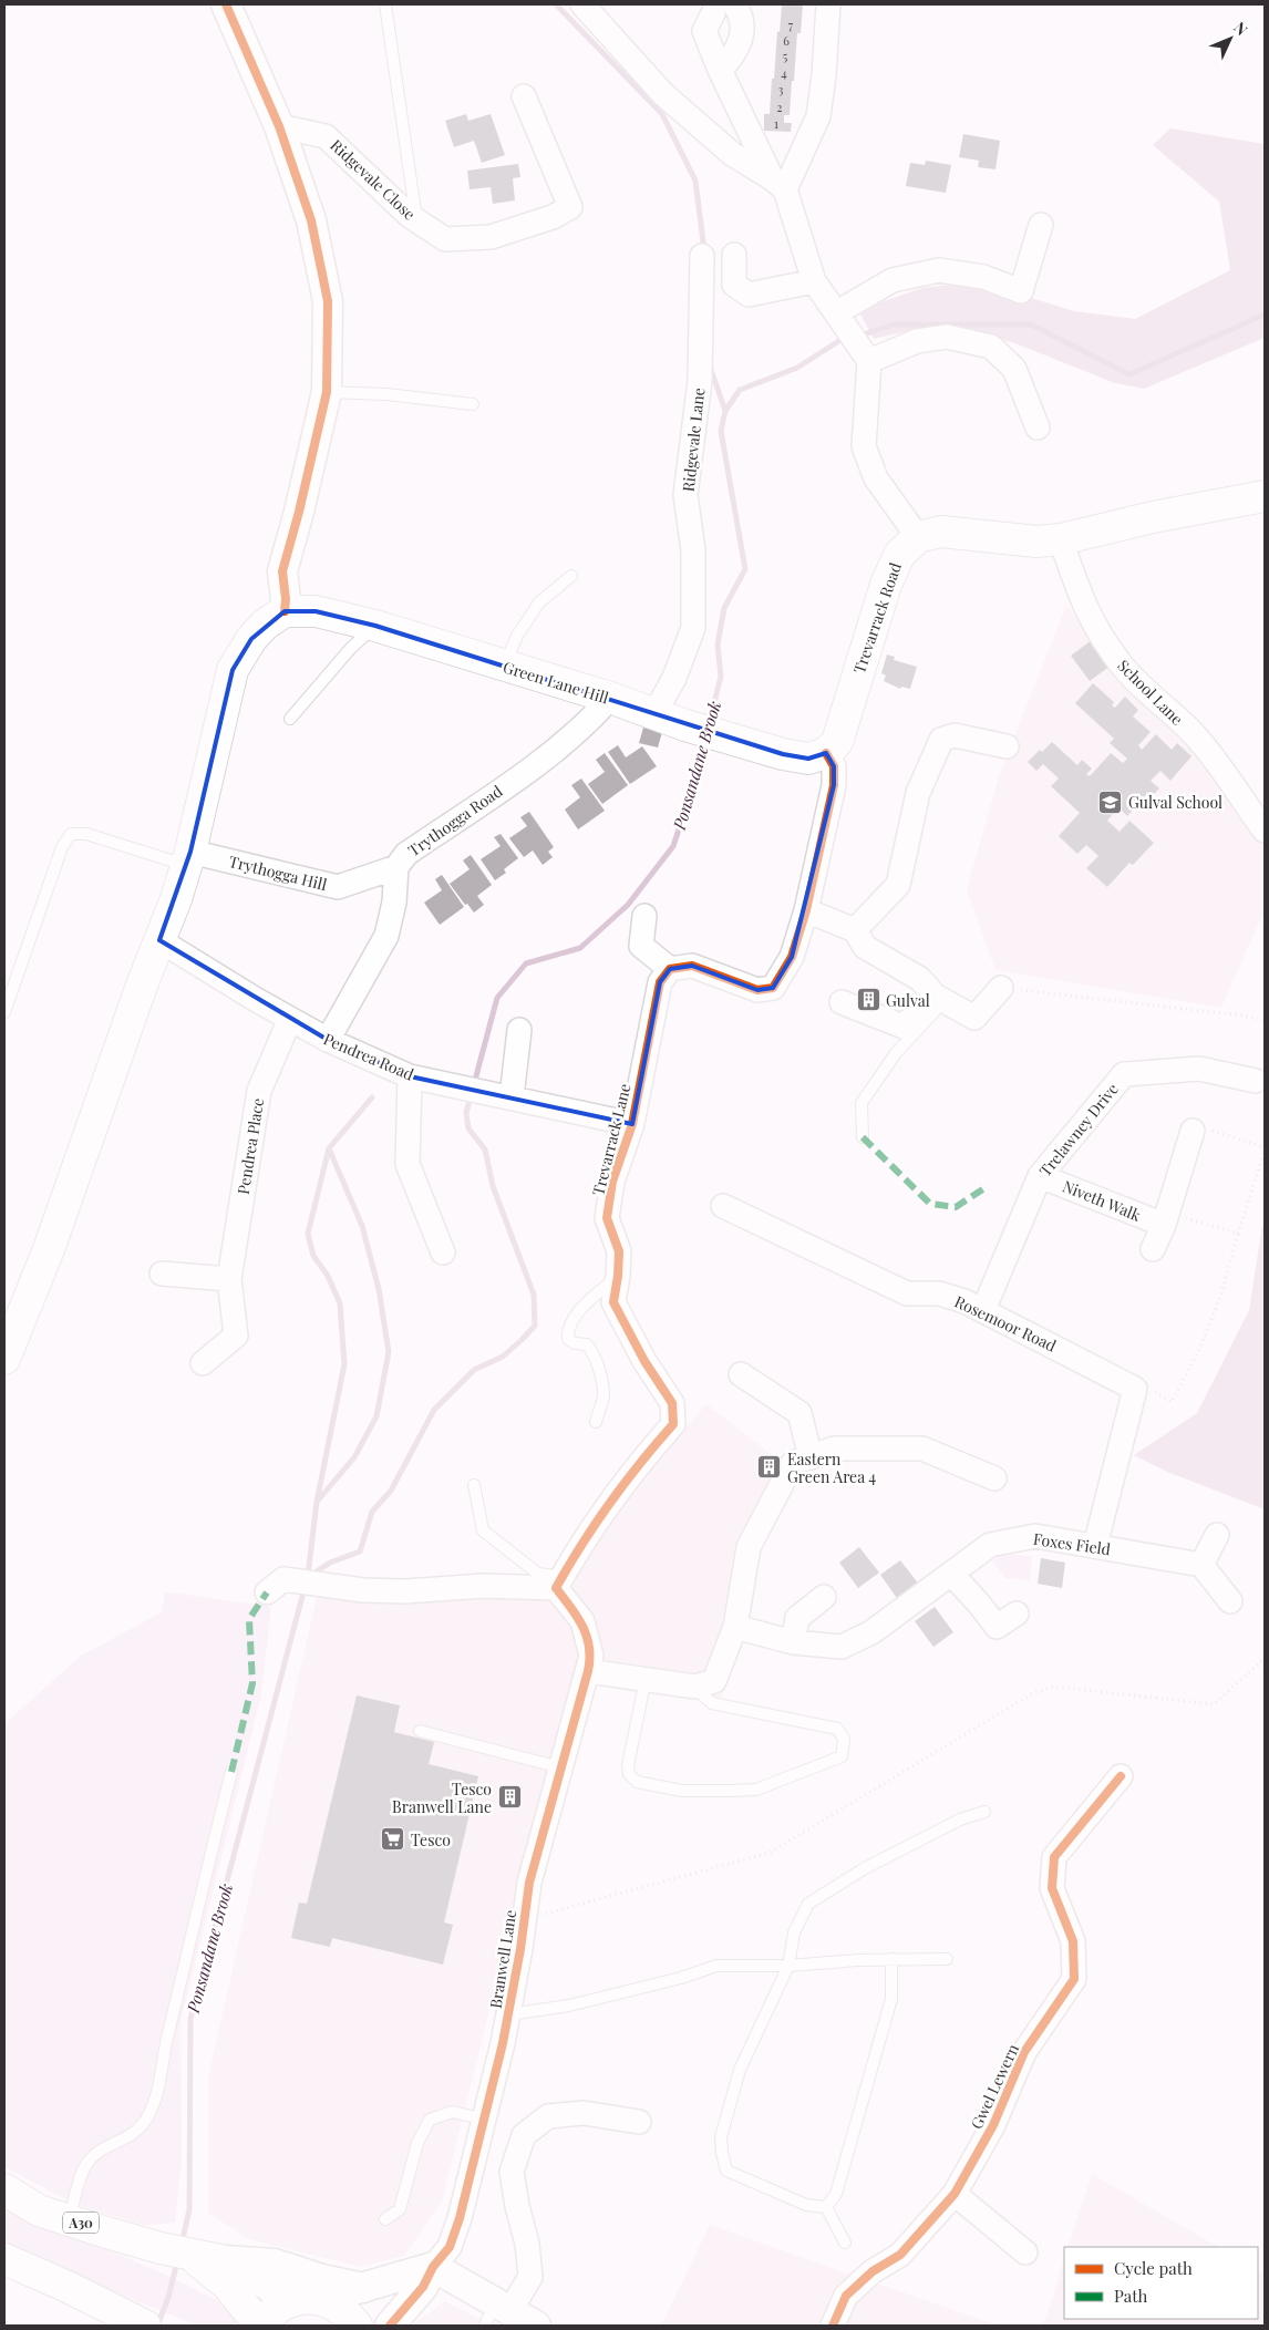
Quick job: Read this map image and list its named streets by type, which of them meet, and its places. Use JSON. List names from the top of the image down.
{
  "streets": {
    "main road": ["Trevarrack Road", "Green Lane Hill", "A30"],
    "street": [
      "Ridgevale Close",
      "Ridgevale Lane",
      "School Lane",
      "Trythogga Road",
      "Trythogga Hill",
      "Pendrea Road",
      "Trelawney Drive",
      "Trevarrack Lane",
      "Pendrea Place",
      "Niveth Walk",
      "Rosemoor Road",
      "Foxes Field",
      "Branwell Lane",
      "Gwel Lewern"
    ]
  },
  "crossings": [
    ["Ridgevale Lane", "Green Lane Hill"],
    ["Trevarrack Road", "Green Lane Hill"],
    ["Green Lane Hill", "Trythogga Road"],
    ["Trythogga Road", "Trythogga Hill"],
    ["Trythogga Road", "Pendrea Road"],
    ["Pendrea Road", "Trevarrack Lane"],
    ["Pendrea Road", "Pendrea Place"],
    ["Trelawney Drive", "Niveth Walk"],
    ["Trelawney Drive", "Rosemoor Road"],
    ["Trevarrack Lane", "Branwell Lane"]
  ],
  "water": ["Ponsandane Brook"],
  "places": {
    "school or university": ["Gulval School"],
    "building": ["Gulval", "Eastern Green Area 4", "Tesco Branwell Lane"],
    "supermarket": ["Tesco"]
  },
  "house_numbers": [
    "7",
    "6",
    "5",
    "4",
    "3",
    "2",
    "1"
  ],
  "legend": ["Cycle path", "Path"],
  "north": "top right"
}
